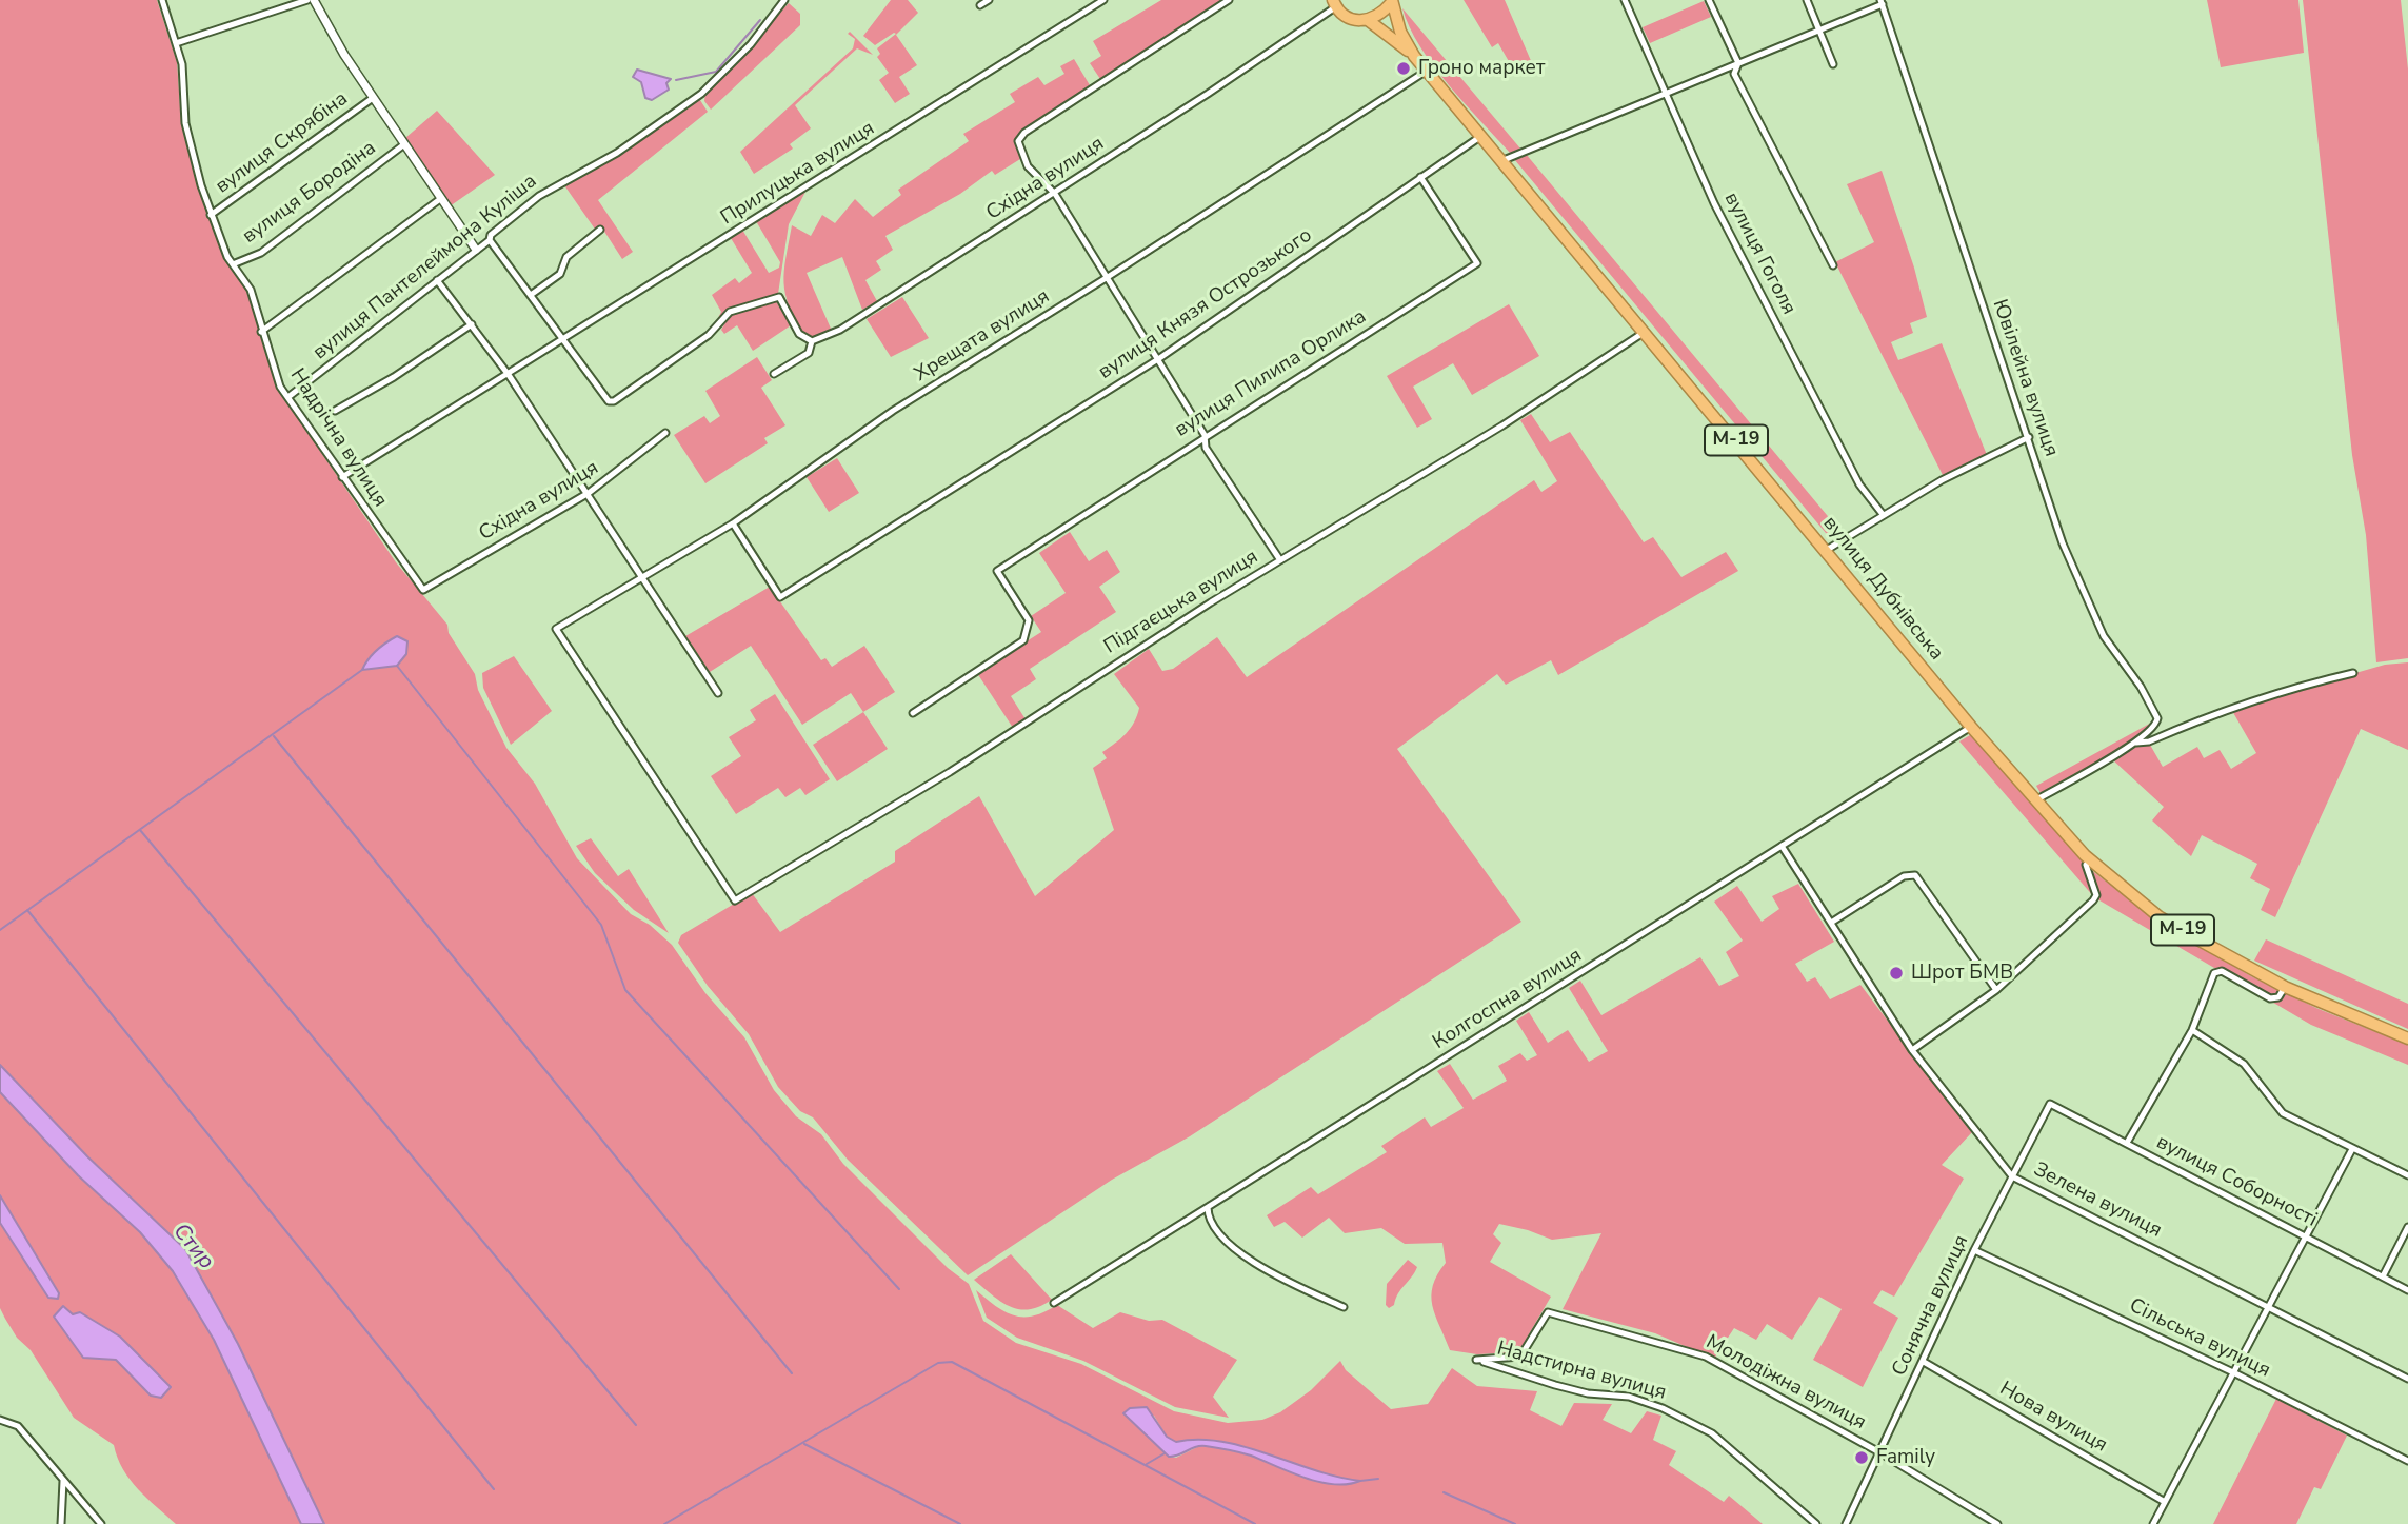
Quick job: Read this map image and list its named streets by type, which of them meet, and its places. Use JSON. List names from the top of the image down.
{
  "streets": {
    "highway": ["М-19", "вулиця Дубнівська"],
    "street": [
      "вулиця Скрябіна",
      "Прилуцька вулиця",
      "Східна вулиця",
      "вулиця Бородіна",
      "вулиця Гоголя",
      "вулиця Пантелеймона Куліша",
      "вулиця Князя Острозького",
      "Хрещата вулиця",
      "вулиця Пилипа Орлика",
      "Ювілейна вулиця",
      "Надрічна вулиця",
      "Підгаєцька вулиця",
      "Колгоспна вулиця",
      "вулиця Соборності",
      "Зелена вулиця",
      "Сонячна вулиця",
      "Сільська вулиця",
      "Надстирна вулиця",
      "Молодіжна вулиця",
      "Нова вулиця"
    ]
  },
  "crossings": [
    ["вулиця Скрябіна", "Надрічна вулиця"],
    ["Прилуцька вулиця", "Надрічна вулиця"],
    ["Східна вулиця", "Надрічна вулиця"],
    ["Східна вулиця", "М-19"],
    ["вулиця Бородіна", "Надрічна вулиця"],
    ["вулиця Пантелеймона Куліша", "Надрічна вулиця"],
    ["вулиця Князя Острозького", "Хрещата вулиця"],
    ["вулиця Князя Острозького", "вулиця Пилипа Орлика"],
    ["вулиця Князя Острозького", "вулиця Дубнівська"],
    ["Хрещата вулиця", "вулиця Дубнівська"],
    ["Хрещата вулиця", "Підгаєцька вулиця"],
    ["М-19", "вулиця Дубнівська"],
    ["вулиця Дубнівська", "Підгаєцька вулиця"],
    ["вулиця Дубнівська", "Колгоспна вулиця"],
    ["Колгоспна вулиця", "Зелена вулиця"],
    ["вулиця Соборності", "Сонячна вулиця"],
    ["Зелена вулиця", "Сонячна вулиця"],
    ["Сонячна вулиця", "Сільська вулиця"],
    ["Сонячна вулиця", "Молодіжна вулиця"],
    ["Сонячна вулиця", "Нова вулиця"],
    ["Надстирна вулиця", "Молодіжна вулиця"]
  ],
  "water": ["Стир"],
  "places": ["Гроно маркет", "Шрот БМВ", "Family"]
}
